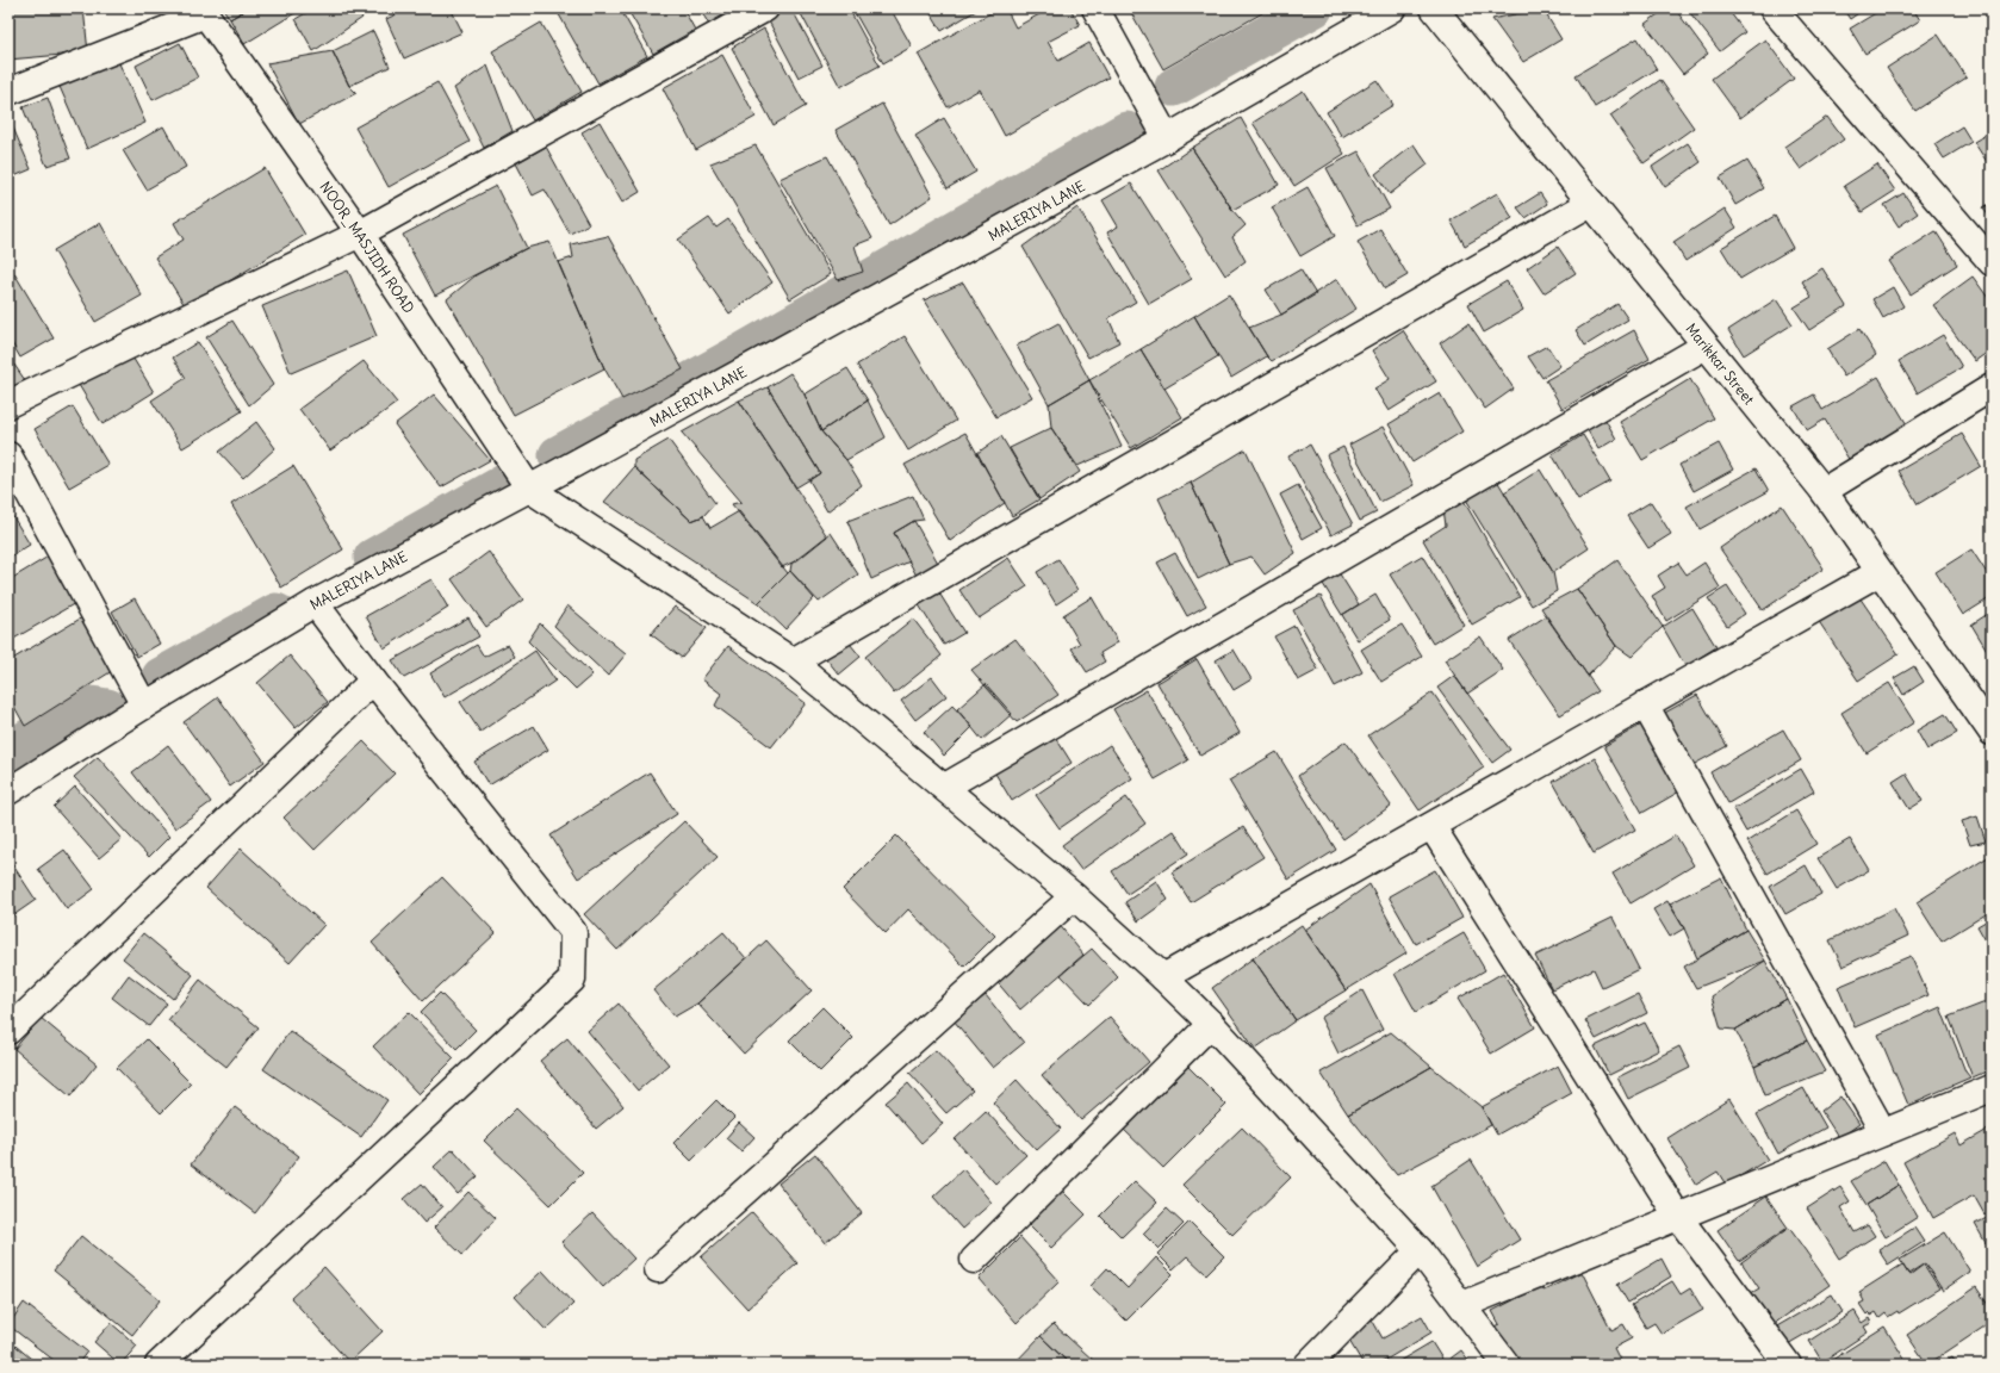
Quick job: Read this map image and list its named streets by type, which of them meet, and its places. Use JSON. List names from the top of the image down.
{
  "streets": {
    "street": ["MALERIYA LANE", "NOOR_MASJIDH ROAD", "Marikkar Street"]
  },
  "crossings": [
    ["MALERIYA LANE", "NOOR_MASJIDH ROAD"]
  ]
}
